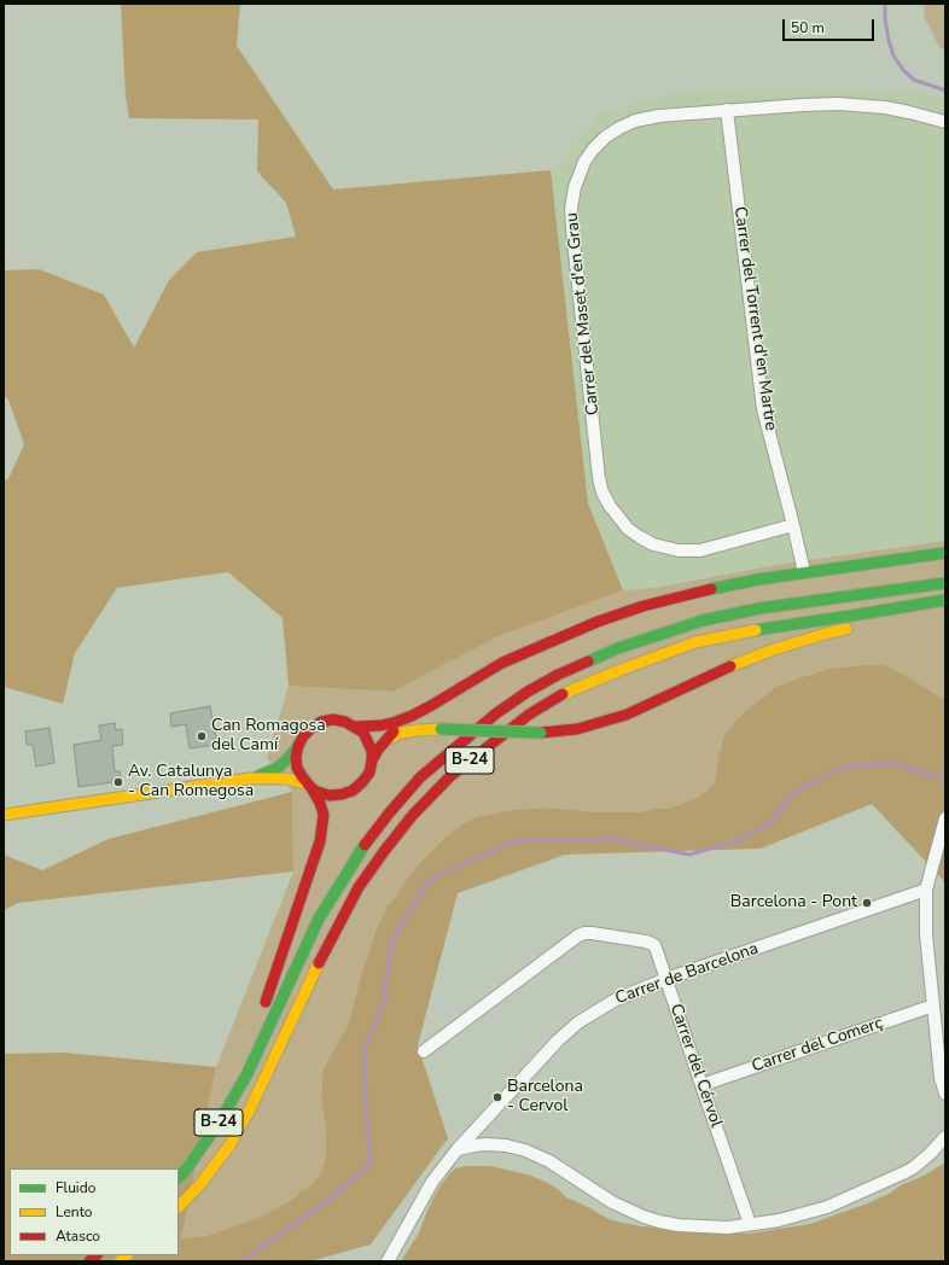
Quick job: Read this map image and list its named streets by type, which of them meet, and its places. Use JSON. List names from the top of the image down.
{
  "streets": {
    "main road": ["B-24"],
    "street": [
      "Carrer del Maset d'en Grau",
      "Carrer del Torrent d'en Martre",
      "Carrer de Barcelona",
      "Carrer del Comerç",
      "Carrer del Cérvol"
    ]
  },
  "crossings": [
    ["Carrer del Maset d'en Grau", "Carrer del Torrent d'en Martre"],
    ["Carrer de Barcelona", "Carrer del Cérvol"],
    ["Carrer del Comerç", "Carrer del Cérvol"]
  ],
  "places": [
    "Can Romagosa del Camí",
    "Av. Catalunya - Can Romegosa",
    "Barcelona - Pont",
    "Barcelona - Cervol"
  ],
  "legend": ["Fluido", "Lento", "Atasco"],
  "scale_bar": "50 m"
}
